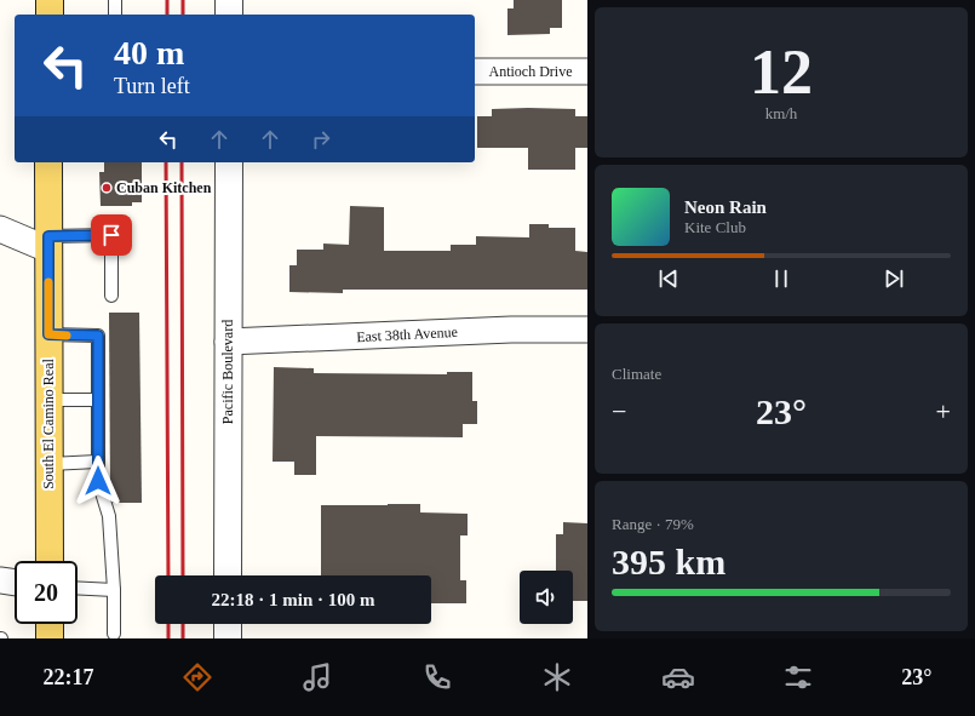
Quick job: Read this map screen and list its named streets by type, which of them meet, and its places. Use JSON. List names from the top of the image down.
{
  "streets": {
    "main road": ["South El Camino Real"],
    "street": ["Antioch Drive", "East 38th Avenue", "Pacific Boulevard"]
  },
  "crossings": [
    ["East 38th Avenue", "Pacific Boulevard"]
  ],
  "places": ["Cuban Kitchen"],
  "page": {
    "tile": [
      ["12", "km/h"],
      "Climate",
      ["Range · 79%", "395 km"]
    ],
    "turn": ["40 m", "Turn left"],
    "song": ["Neon Rain", "Kite Club"],
    "heat": ["−", "23°", "+"],
    "limit": "20",
    "trip": "22:18 · 1 min · 100 m",
    "tabs": ["22:17", "23°"]
  }
}
